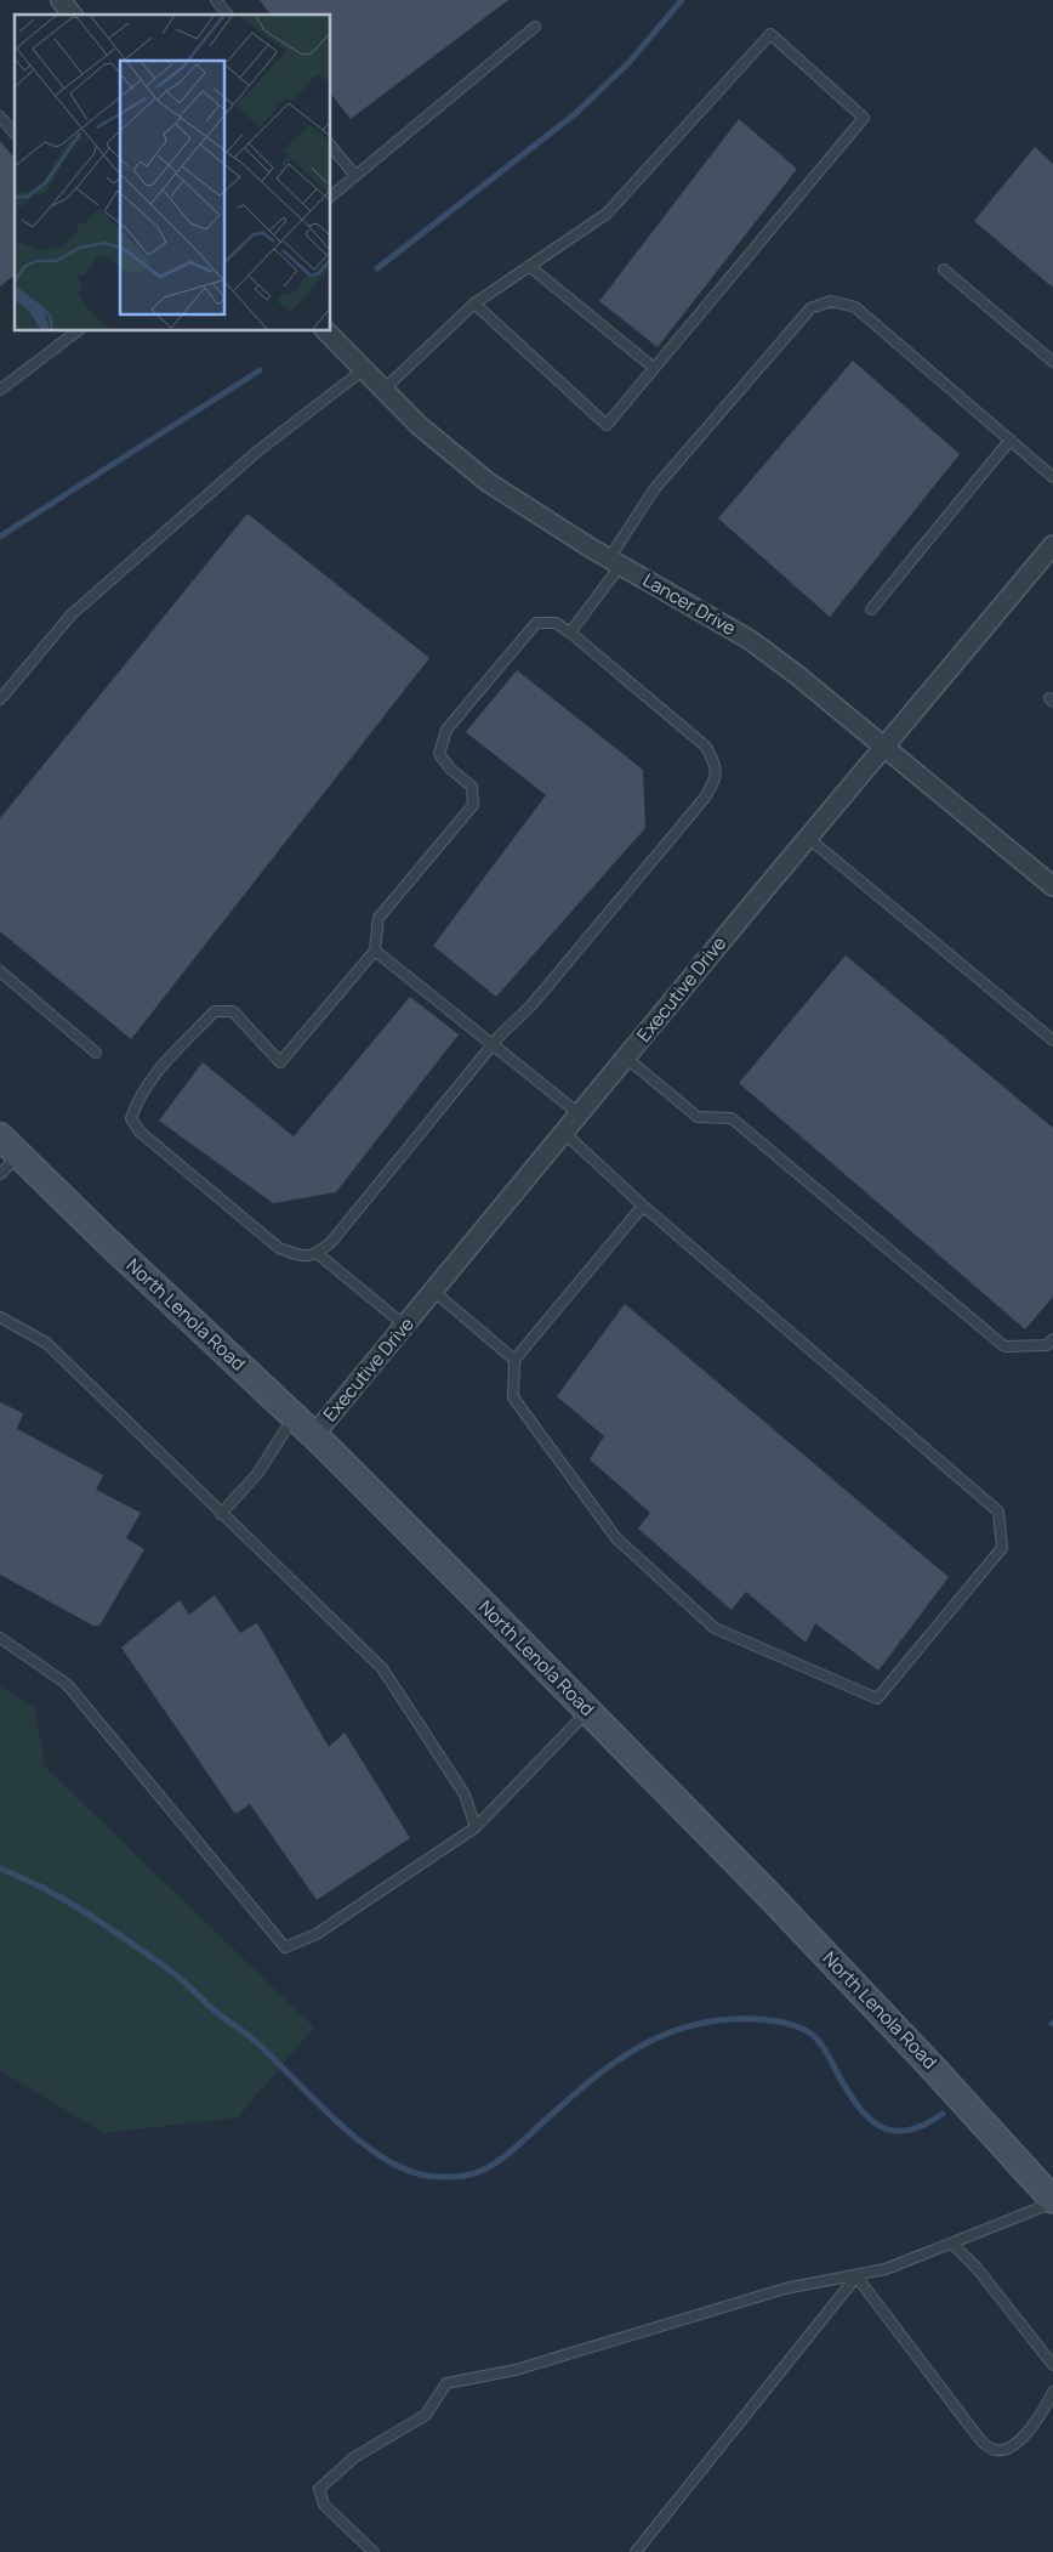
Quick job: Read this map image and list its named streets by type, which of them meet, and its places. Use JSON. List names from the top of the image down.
{
  "streets": {
    "main road": ["North Lenola Road"],
    "street": ["Lancer Drive", "Executive Drive"]
  },
  "crossings": [
    ["Lancer Drive", "Executive Drive"],
    ["Executive Drive", "North Lenola Road"]
  ]
}
